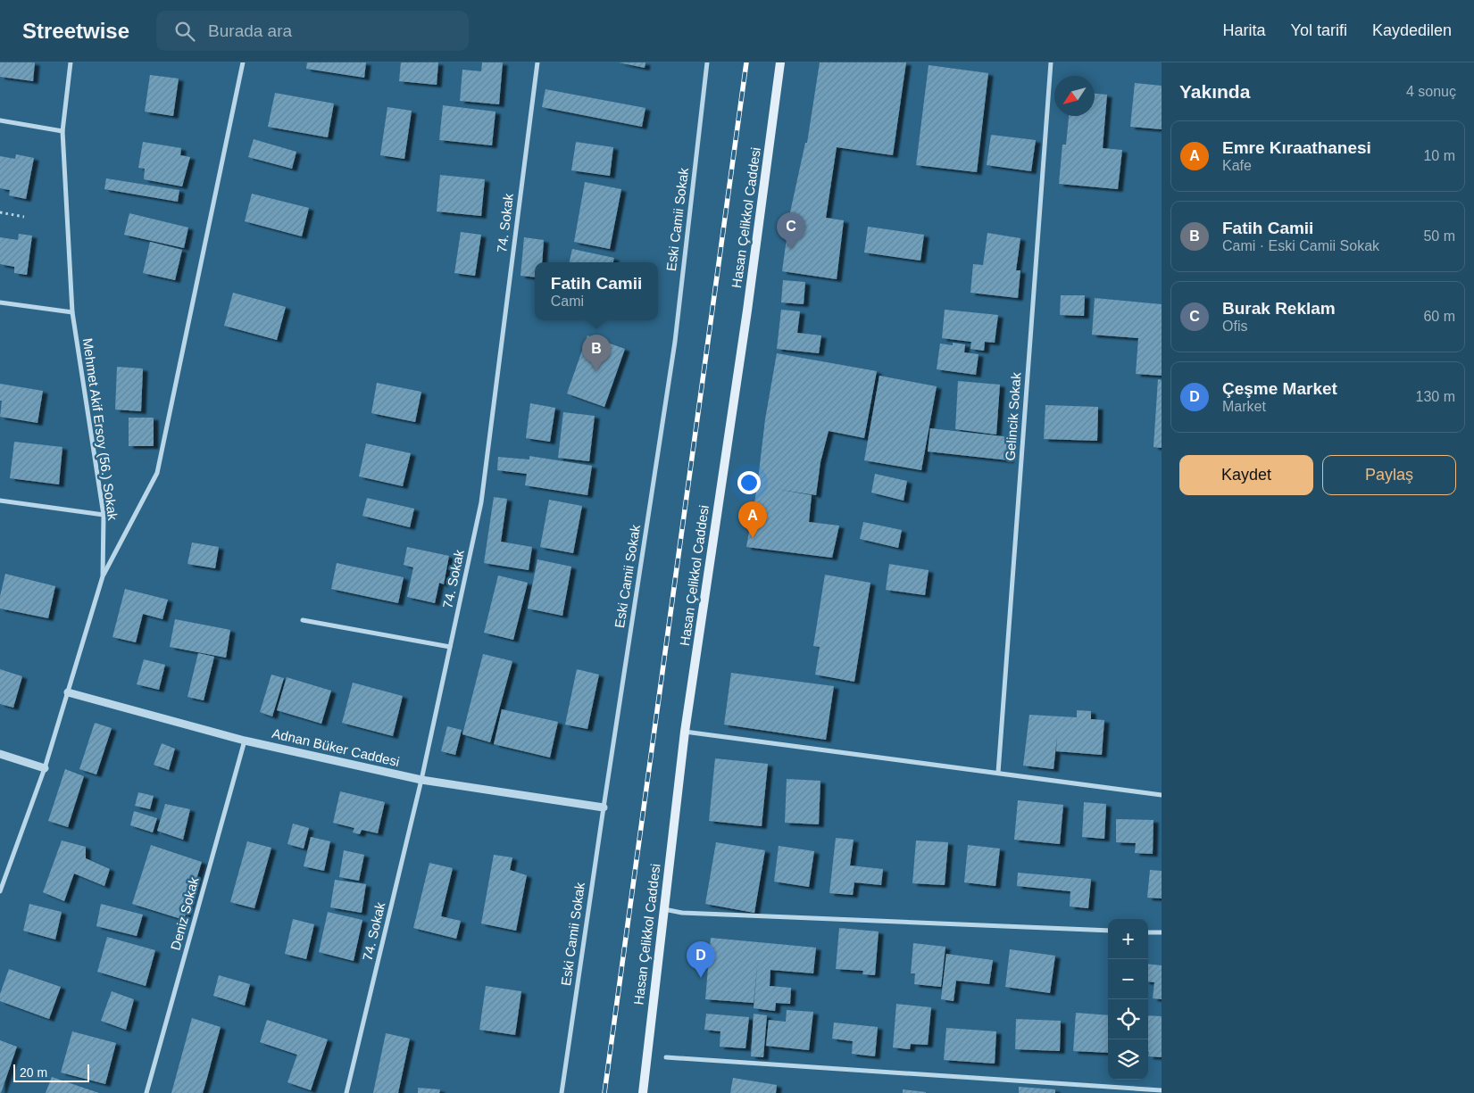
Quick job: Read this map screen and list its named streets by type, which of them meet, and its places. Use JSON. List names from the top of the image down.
{
  "streets": {
    "main road": ["Hasan Çelikkol Caddesi"],
    "street": [
      "Eski Camii Sokak",
      "74. Sokak",
      "Gelincik Sokak",
      "Mehmet Akif Ersoy (56.) Sokak",
      "Adnan Büker Caddesi",
      "Deniz Sokak"
    ]
  },
  "crossings": [
    ["Eski Camii Sokak", "Adnan Büker Caddesi"],
    ["74. Sokak", "Adnan Büker Caddesi"],
    ["Mehmet Akif Ersoy (56.) Sokak", "Adnan Büker Caddesi"],
    ["Adnan Büker Caddesi", "Deniz Sokak"]
  ],
  "scale_bar": "20 m",
  "north": "bottom left",
  "page": {
    "header": "Streetwise",
    "search": "Burada ara",
    "nav": ["Harita", "Yol tarifi", "Kaydedilen"],
    "heading": ["Yakında", "4 sonuç"],
    "list": [
      {
        "mark": "A",
        "name": "Emre Kıraathanesi",
        "note": "Kafe",
        "value": "10 m"
      },
      {
        "mark": "B",
        "name": "Fatih Camii",
        "note": "Cami · Eski Camii Sokak",
        "value": "50 m"
      },
      {
        "mark": "C",
        "name": "Burak Reklam",
        "note": "Ofis",
        "value": "60 m"
      },
      {
        "mark": "D",
        "name": "Çeşme Market",
        "note": "Market",
        "value": "130 m"
      }
    ],
    "pins": [
      "C",
      "B",
      "A",
      "D"
    ],
    "popup": ["Fatih Camii", "Cami"],
    "buttons": ["Kaydet", "Paylaş"],
    "map_buttons": ["+", "−"],
    "scale": "20 m"
  }
}
